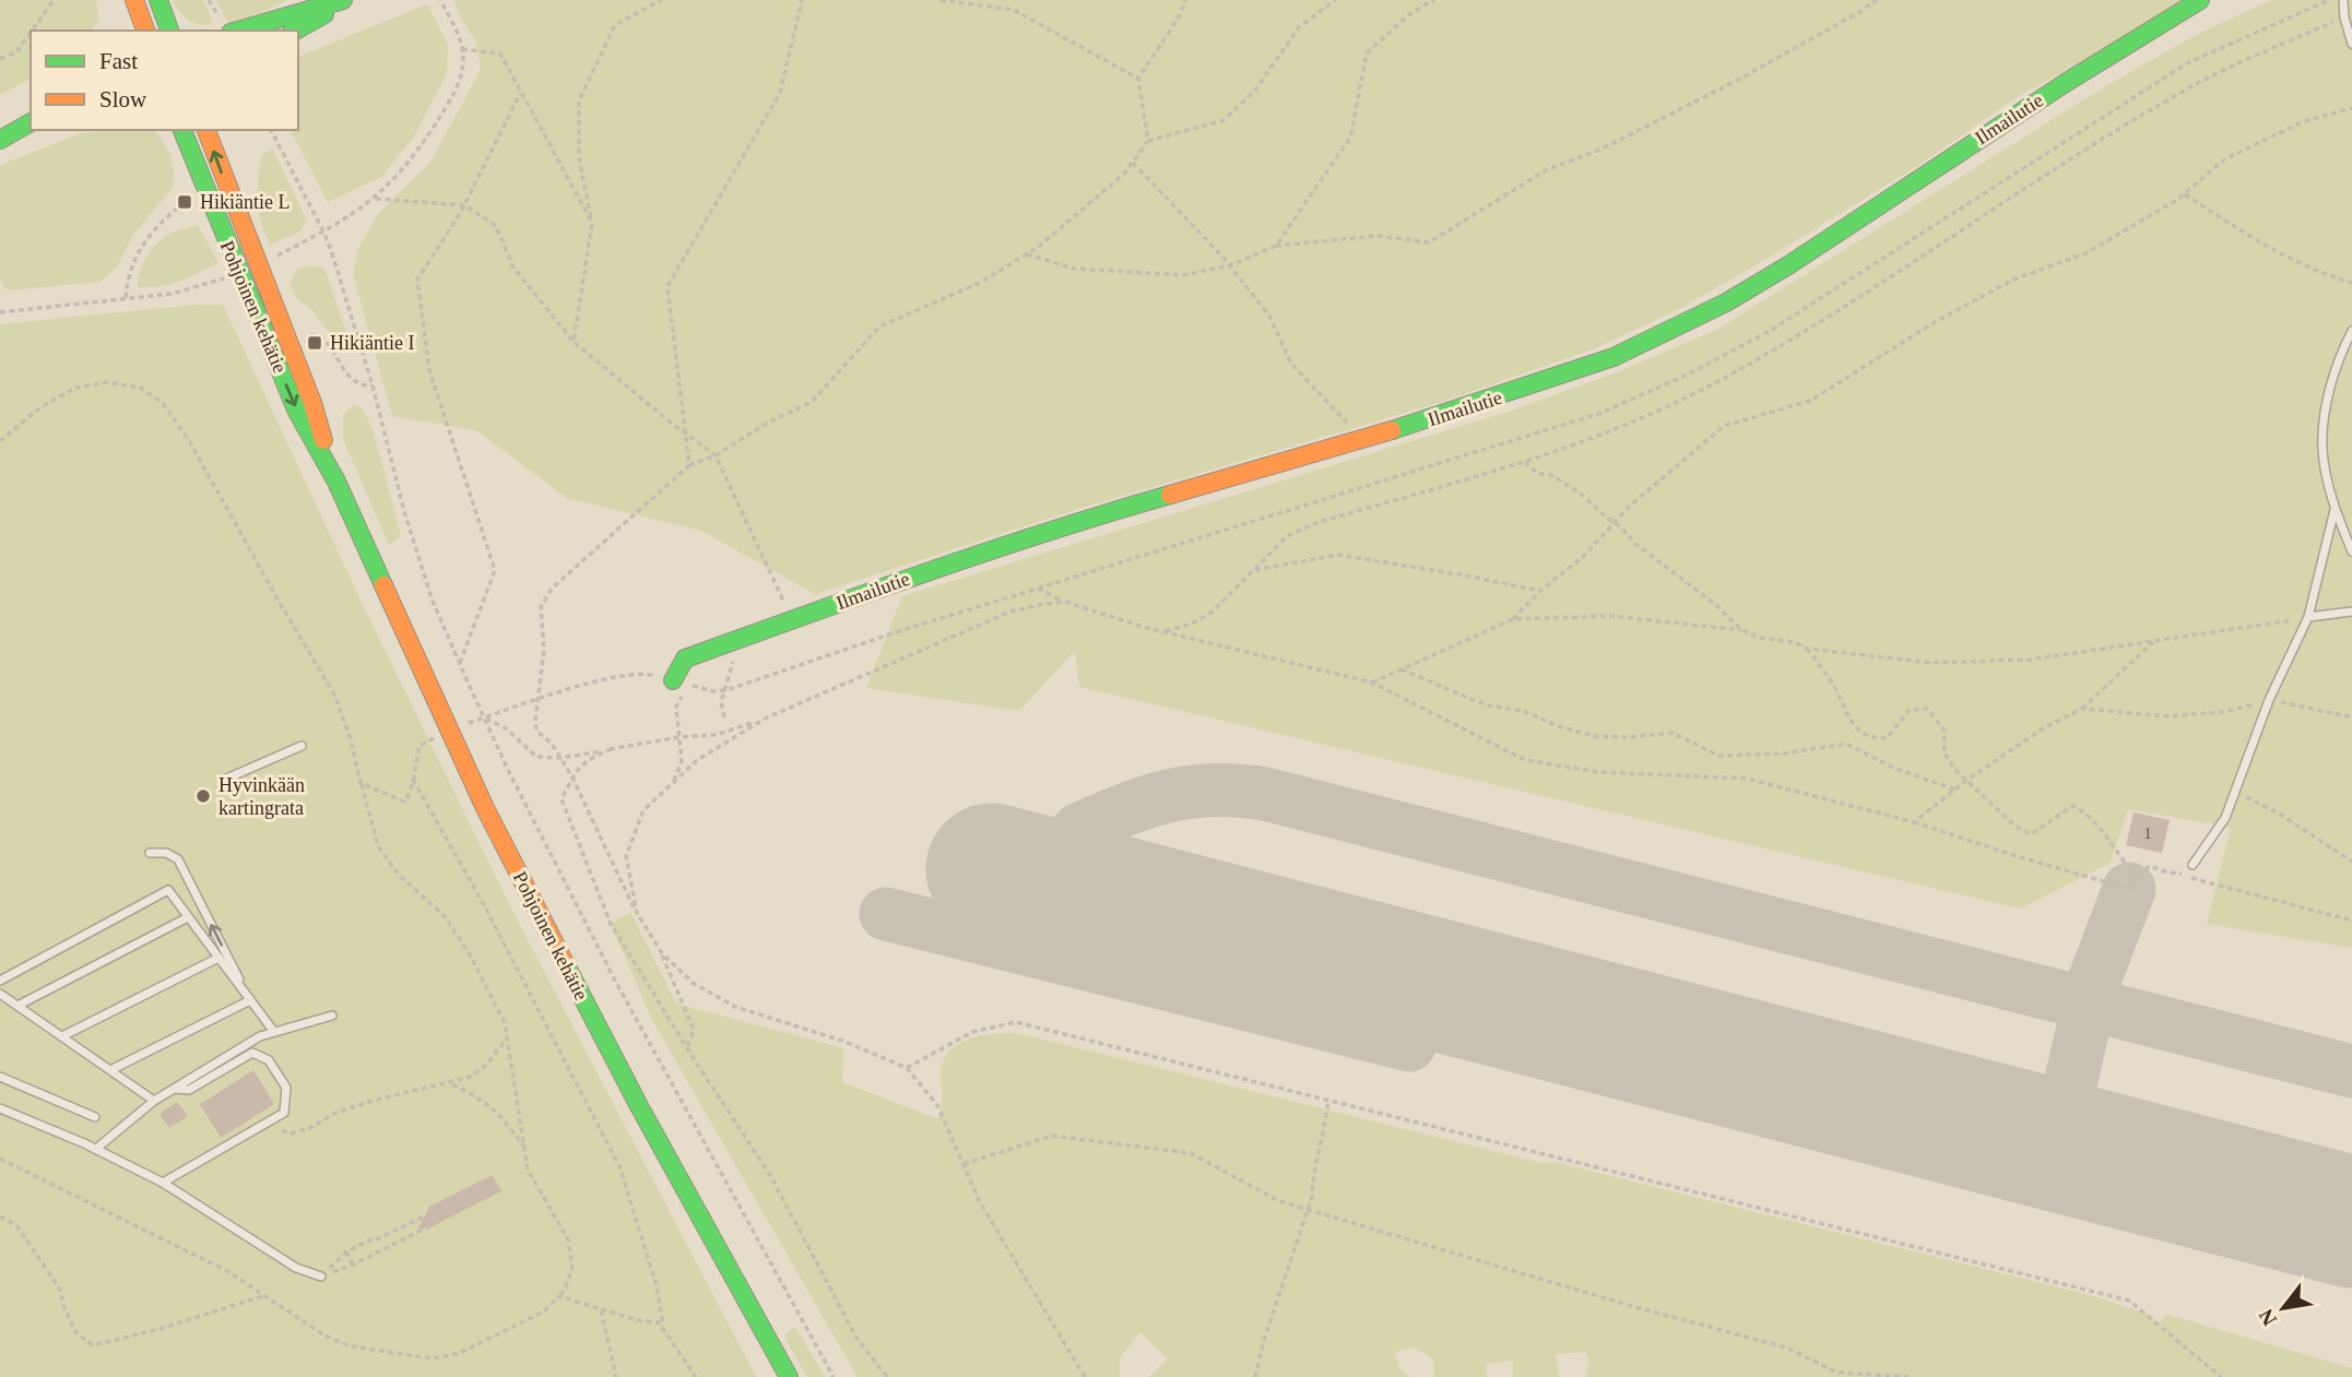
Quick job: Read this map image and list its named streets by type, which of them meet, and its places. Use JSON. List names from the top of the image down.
{
  "streets": {
    "main road": ["Ilmailutie", "Pohjoinen kehätie"]
  },
  "places": {
    "transit": ["Hikiäntie L", "Hikiäntie I"],
    "other": ["Hyvinkään kartingrata"]
  },
  "house_numbers": ["1"],
  "legend": ["Fast", "Slow"],
  "north": "bottom left"
}
